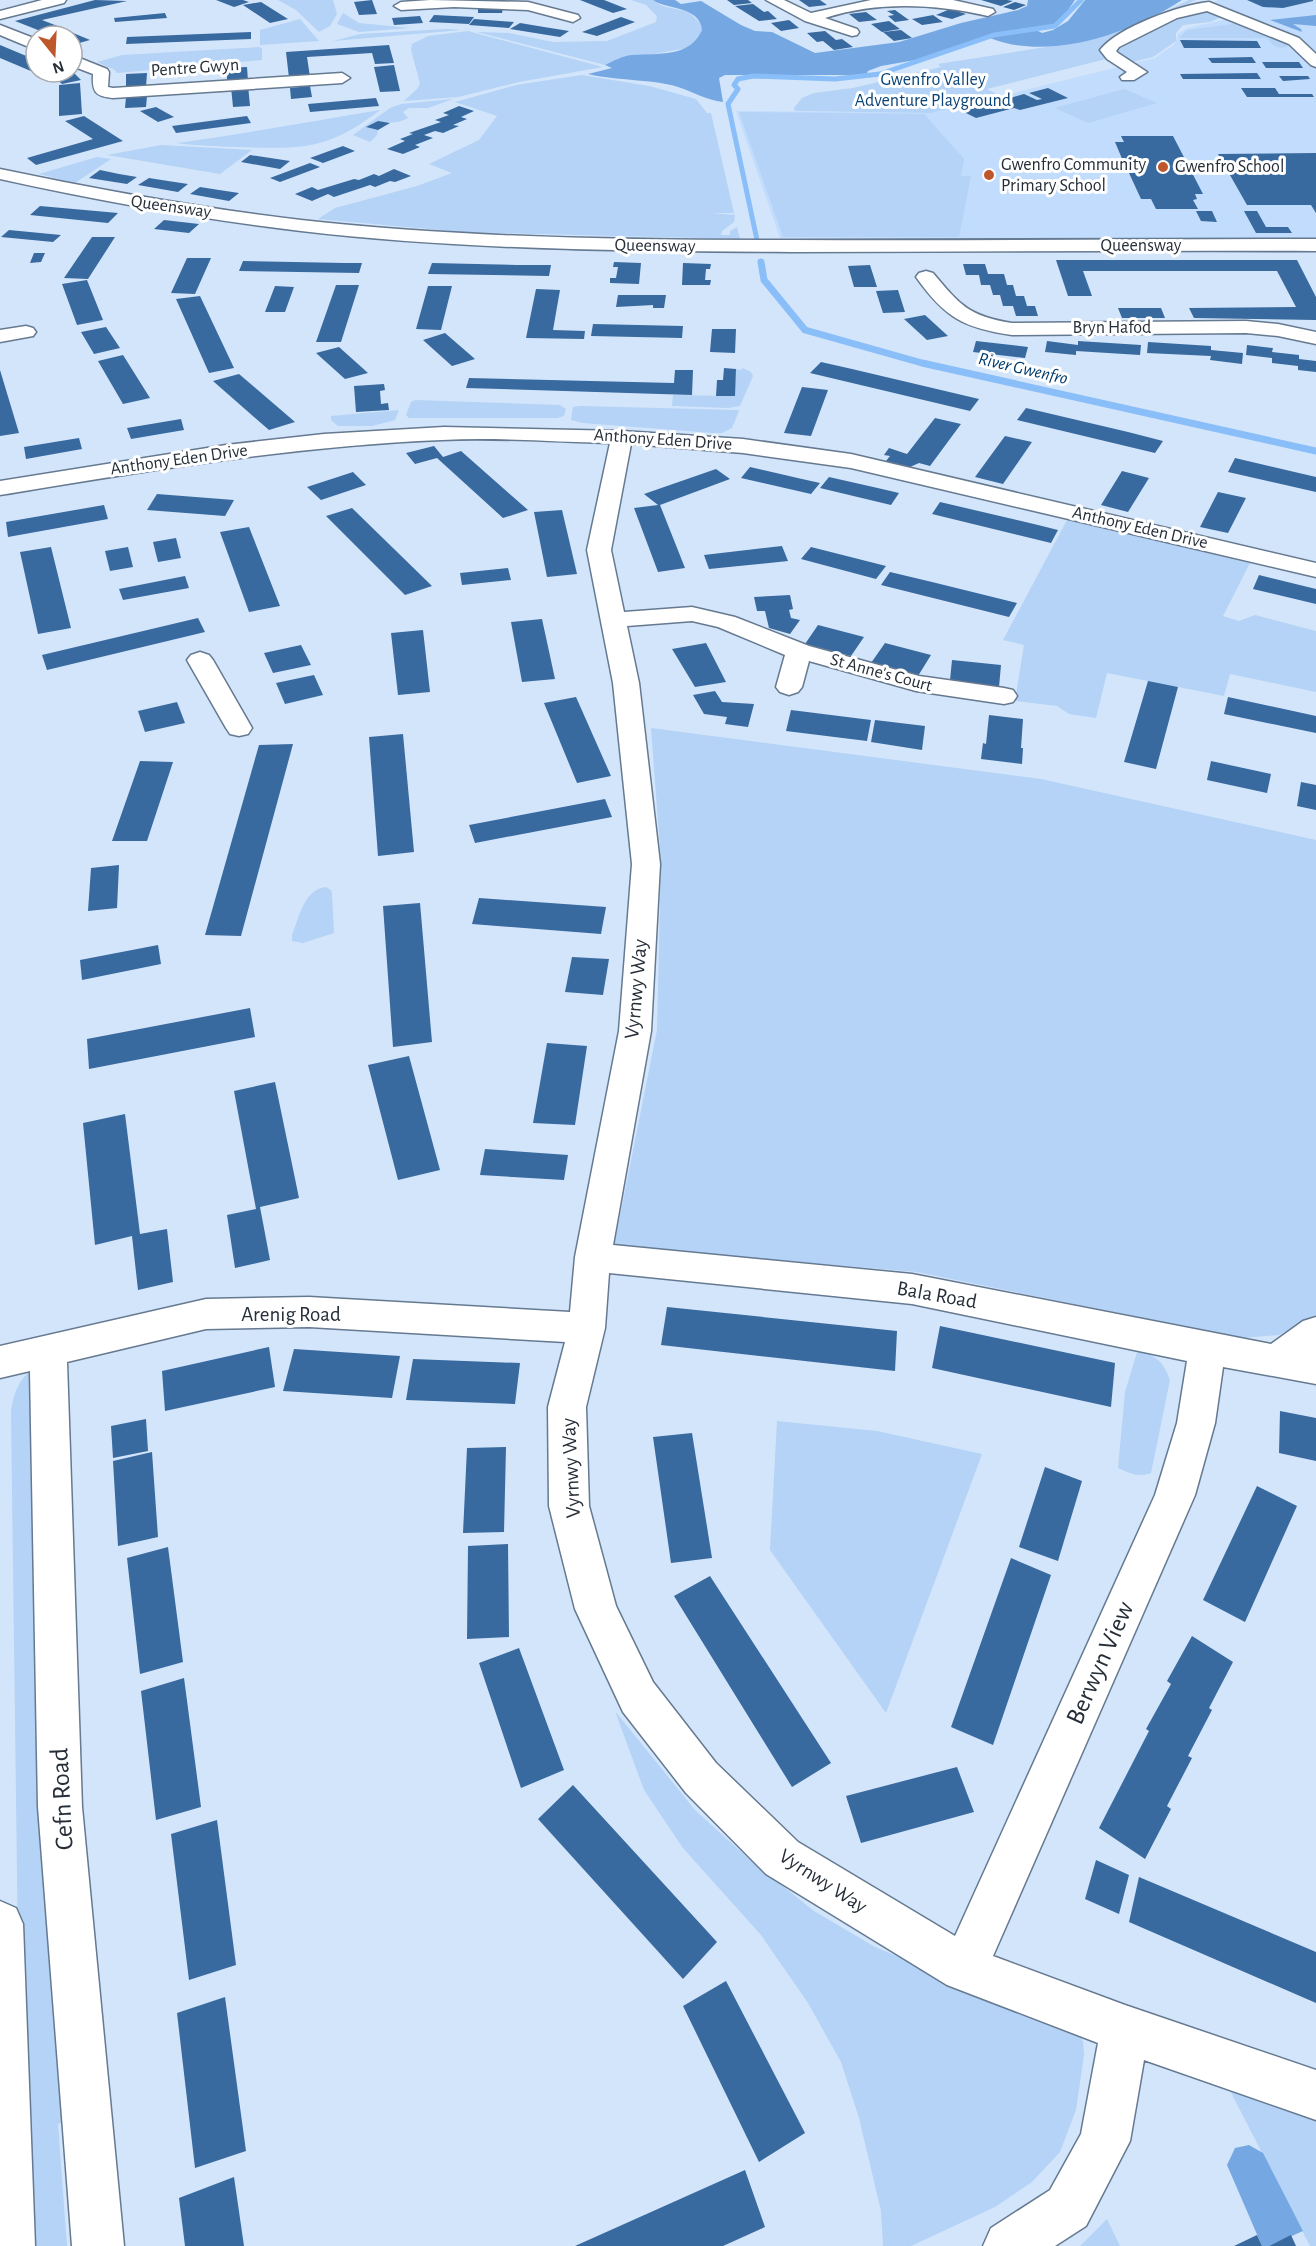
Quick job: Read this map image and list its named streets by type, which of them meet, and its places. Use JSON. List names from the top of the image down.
{
  "streets": {
    "street": [
      "Pentre Gwyn",
      "Queensway",
      "Bryn Hafod",
      "Anthony Eden Drive",
      "St Anne's Court",
      "Vyrnwy Way",
      "Bala Road",
      "Arenig Road",
      "Berwyn View",
      "Cefn Road"
    ]
  },
  "crossings": [
    ["Anthony Eden Drive", "Vyrnwy Way"],
    ["St Anne's Court", "Vyrnwy Way"],
    ["Vyrnwy Way", "Bala Road"],
    ["Vyrnwy Way", "Arenig Road"],
    ["Vyrnwy Way", "Berwyn View"],
    ["Bala Road", "Berwyn View"],
    ["Arenig Road", "Cefn Road"]
  ],
  "water": ["River Gwenfro"],
  "parks": ["Gwenfro Valley Adventure Playground"],
  "places": ["Gwenfro School", "Gwenfro Community Primary School"],
  "north": "bottom"
}
